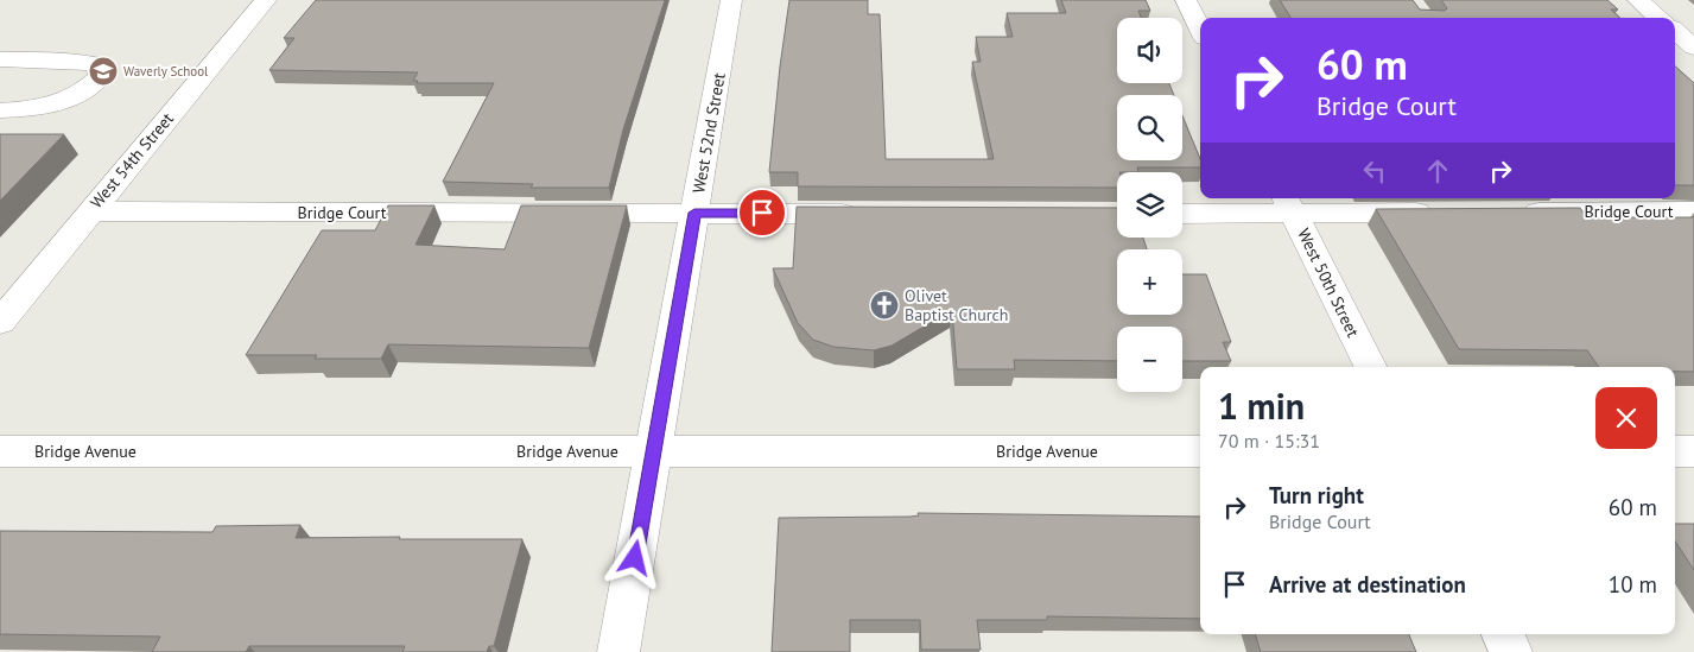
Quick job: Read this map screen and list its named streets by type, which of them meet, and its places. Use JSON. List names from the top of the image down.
{
  "streets": {
    "street": [
      "West 52nd Street",
      "West 54th Street",
      "Bridge Court",
      "West 50th Street",
      "Bridge Avenue"
    ]
  },
  "crossings": [
    ["West 52nd Street", "Bridge Court"],
    ["West 52nd Street", "Bridge Avenue"],
    ["West 54th Street", "Bridge Court"]
  ],
  "places": {
    "school or university": ["Waverly School"],
    "church": ["Olivet Baptist Church"]
  },
  "page": {
    "map_buttons": ["+", "−"],
    "turn": ["60 m", "Bridge Court"],
    "heading": ["1 min", "70 m · 15:31"],
    "list": [
      {
        "name": "Turn right",
        "note": "Bridge Court",
        "value": "60 m"
      },
      {
        "name": "Arrive at destination",
        "value": "10 m"
      }
    ]
  }
}
